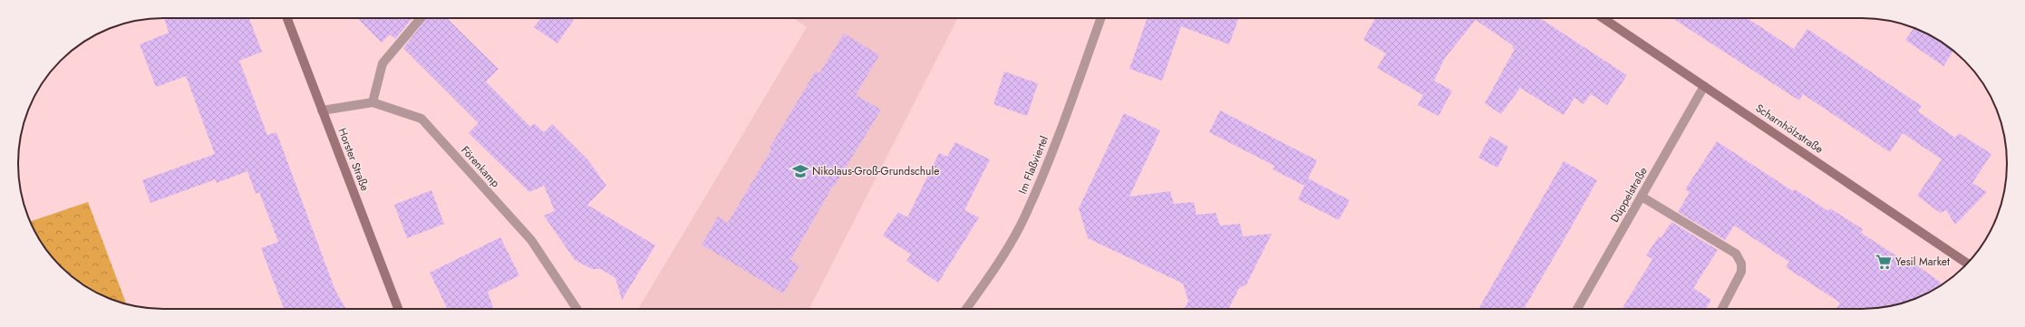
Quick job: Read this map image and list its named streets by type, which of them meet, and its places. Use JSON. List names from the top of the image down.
{
  "streets": {
    "main road": ["Scharnhölzstraße", "Horster Straße"],
    "street": ["Im Flaßviertel", "Förenkamp", "Düppelstraße"]
  },
  "crossings": [
    ["Scharnhölzstraße", "Düppelstraße"],
    ["Horster Straße", "Förenkamp"]
  ],
  "places": {
    "school or university": ["Nikolaus-Groß-Grundschule"],
    "supermarket": ["Yesil Market"]
  }
}
